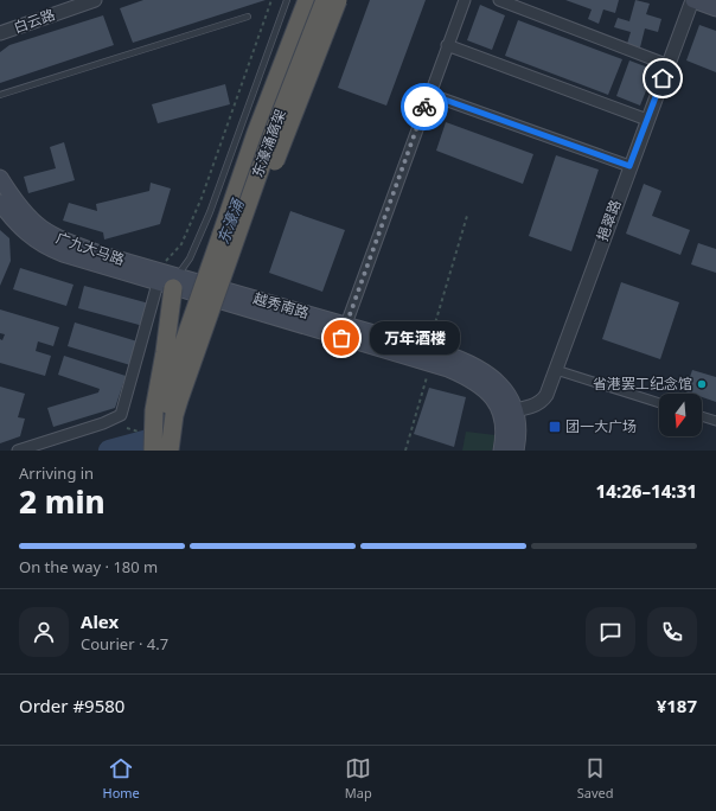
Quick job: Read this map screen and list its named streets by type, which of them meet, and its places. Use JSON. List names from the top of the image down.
{
  "streets": {
    "highway": ["东濠涌高架"],
    "main road": ["广九大马路", "越秀南路"],
    "street": ["白云路", "挹翠路"]
  },
  "crossings": [
    ["东濠涌高架", "越秀南路"],
    ["挹翠路", "越秀南路"],
    ["广九大马路", "越秀南路"]
  ],
  "water": ["东濠涌"],
  "places": {
    "other": ["万年酒楼", "省港罢工纪念馆"],
    "transit": ["团一大广场"]
  },
  "north": "bottom",
  "page": {
    "bubble": "万年酒楼",
    "heading": ["2 min", "Arriving in", "14:26–14:31"],
    "panel": [
      "Alex",
      "Courier · 4.7",
      "Order #9580",
      "¥187"
    ],
    "bar": "On the way · 180 m",
    "tabs": ["Home", "Map", "Saved"]
  }
}
